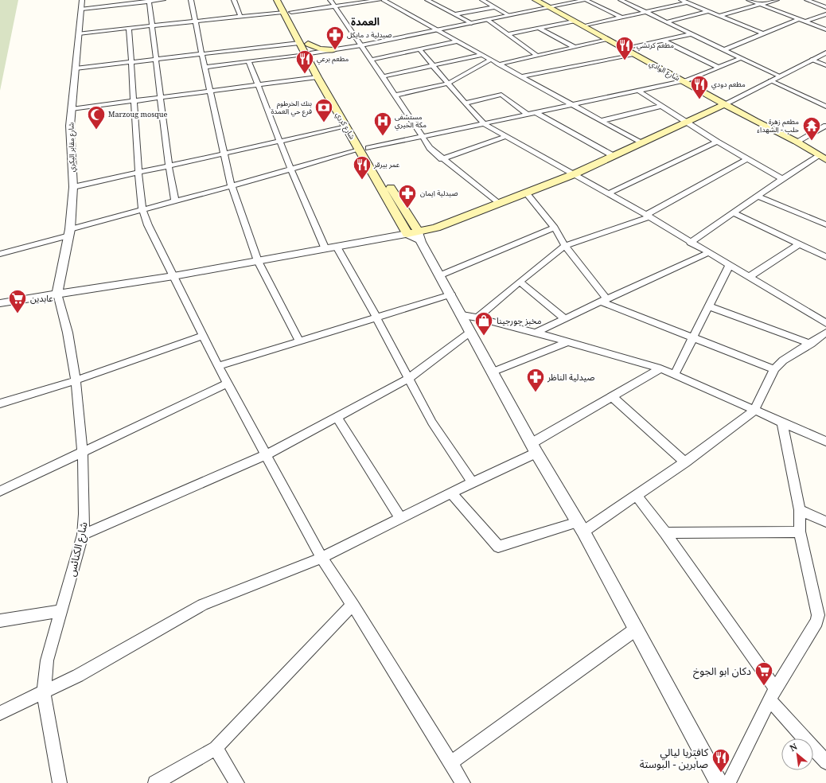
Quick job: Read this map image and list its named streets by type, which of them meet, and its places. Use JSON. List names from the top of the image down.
{
  "streets": {
    "main road": ["شارع الوادي", "شارع كرري"],
    "street": ["شارع مقابر البكري", "شارع الكنائس"]
  },
  "crossings": [
    ["شارع مقابر البكري", "شارع الكنائس"]
  ],
  "districts": ["العمدة"],
  "places": {
    "pharmacy": ["صيدلية د مايكل", "صيدلية ايمان", "صيدلية الناظر"],
    "restaurant": [
      "مطعم كرنشي",
      "مطعم برعي",
      "مطعم دودي",
      "عمر بيرقر",
      "كافتريا ليالي صابرين - البوستة"
    ],
    "bank": ["بنك الخرطوم فرع حي العمدة"],
    "mosque": ["Marzoug mosque"],
    "hospital": ["مستشفى مكة الخيري"],
    "temple": ["مطعم زهرة حلب - الشهداء"],
    "supermarket": ["عابدين", "دكان ابو الجوخ"],
    "shop": ["مخبز جورجينا"]
  },
  "north": "top left"
}
